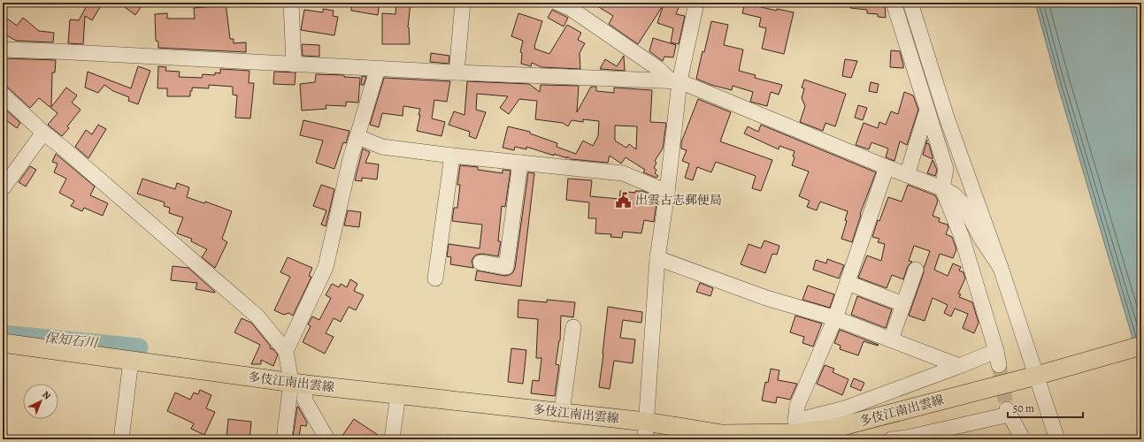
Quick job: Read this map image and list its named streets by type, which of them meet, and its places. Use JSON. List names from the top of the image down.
{
  "streets": {
    "main road": ["多伎江南出雲線"]
  },
  "water": ["保知石川"],
  "places": {
    "public building": ["出雲古志郵便局"]
  },
  "scale_bar": "50 m",
  "north": "top right"
}
